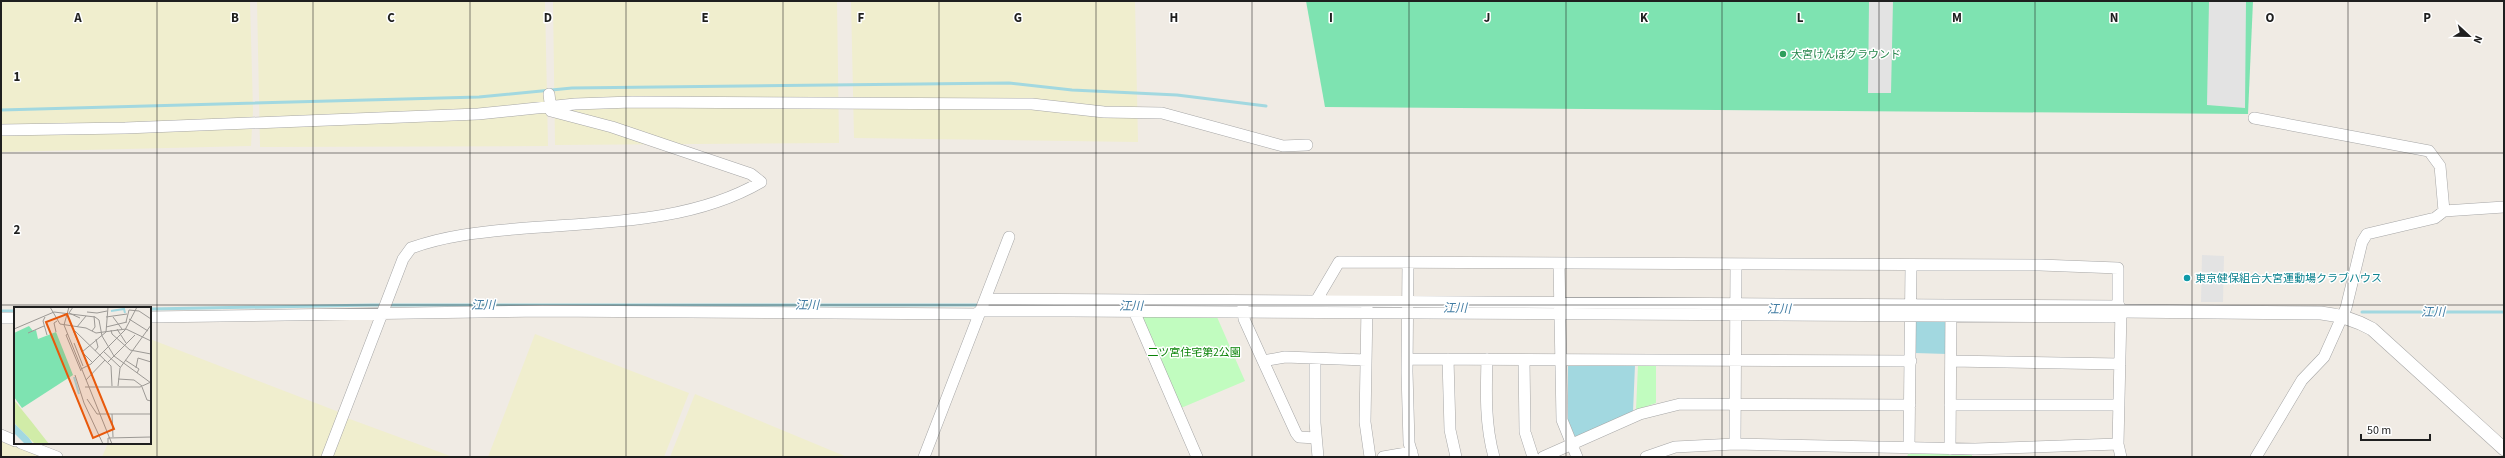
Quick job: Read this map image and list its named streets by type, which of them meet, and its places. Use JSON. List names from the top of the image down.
{
  "water": ["江川"],
  "parks": ["二ツ宮住宅第2公園"],
  "places": ["大宮けんぽグラウンド", "東京健保組合大宮運動場クラブハウス"],
  "scale_bar": "50 m",
  "north": "right",
  "grid": {
    "columns": [
      "A",
      "B",
      "C",
      "D",
      "E",
      "F",
      "G",
      "H",
      "I",
      "J",
      "K",
      "L",
      "M",
      "N",
      "O",
      "P"
    ],
    "rows": ["1", "2"]
  }
}
